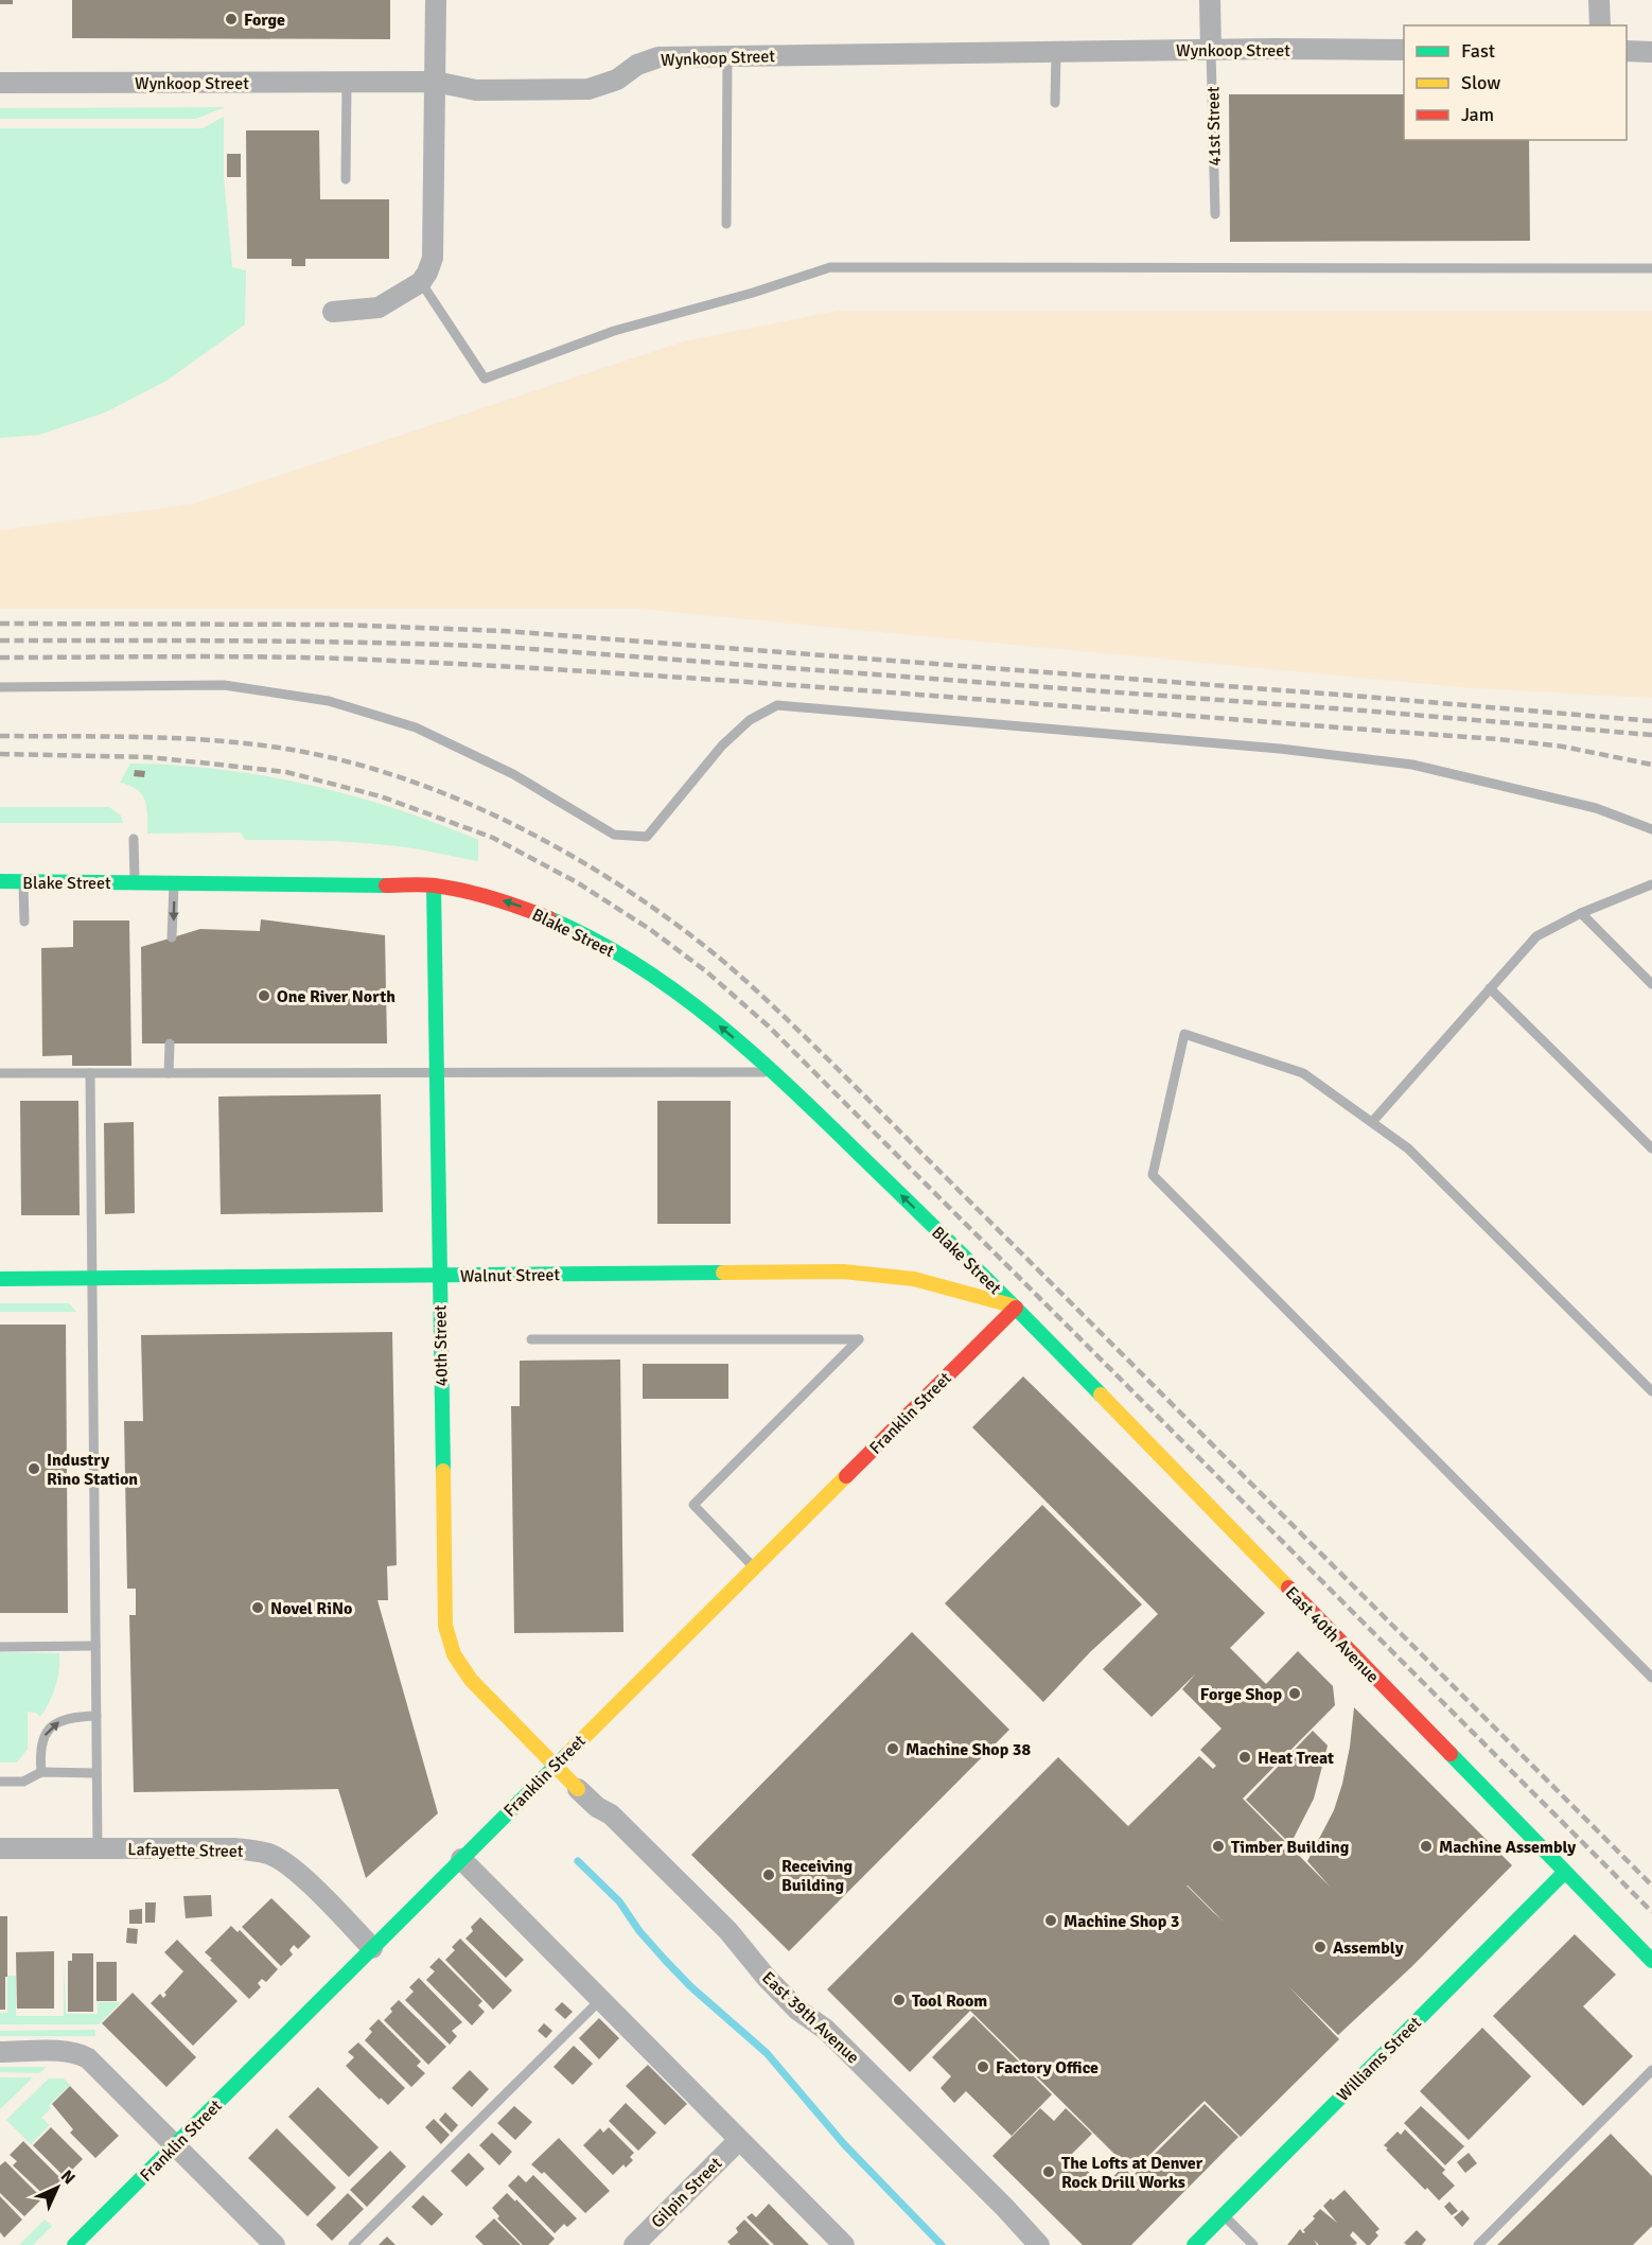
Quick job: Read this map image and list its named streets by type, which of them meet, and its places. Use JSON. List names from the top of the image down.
{
  "streets": {
    "street": [
      "Wynkoop Street",
      "41st Street",
      "Blake Street",
      "Walnut Street",
      "40th Street",
      "Franklin Street",
      "East 40th Avenue",
      "Lafayette Street",
      "East 39th Avenue",
      "Williams Street",
      "Gilpin Street"
    ]
  },
  "crossings": [
    ["Wynkoop Street", "41st Street"],
    ["Blake Street", "Walnut Street"],
    ["Blake Street", "40th Street"],
    ["Blake Street", "Franklin Street"],
    ["Blake Street", "East 40th Avenue"],
    ["Walnut Street", "40th Street"],
    ["Walnut Street", "Franklin Street"],
    ["Walnut Street", "East 40th Avenue"],
    ["40th Street", "Franklin Street"],
    ["40th Street", "East 39th Avenue"],
    ["Franklin Street", "East 40th Avenue"],
    ["Franklin Street", "Lafayette Street"],
    ["Franklin Street", "East 39th Avenue"],
    ["East 40th Avenue", "Williams Street"]
  ],
  "one_way": ["Blake Street"],
  "places": [
    "Forge",
    "One River North",
    "Industry Rino Station",
    "Novel RiNo",
    "Forge Shop",
    "Machine Shop 38",
    "Heat Treat",
    "Timber Building",
    "Machine Assembly",
    "Receiving Building",
    "Machine Shop 3",
    "Assembly",
    "Tool Room",
    "Factory Office",
    "The Lofts at Denver Rock Drill Works"
  ],
  "legend": ["Fast", "Slow", "Jam"],
  "north": "top right"
}
